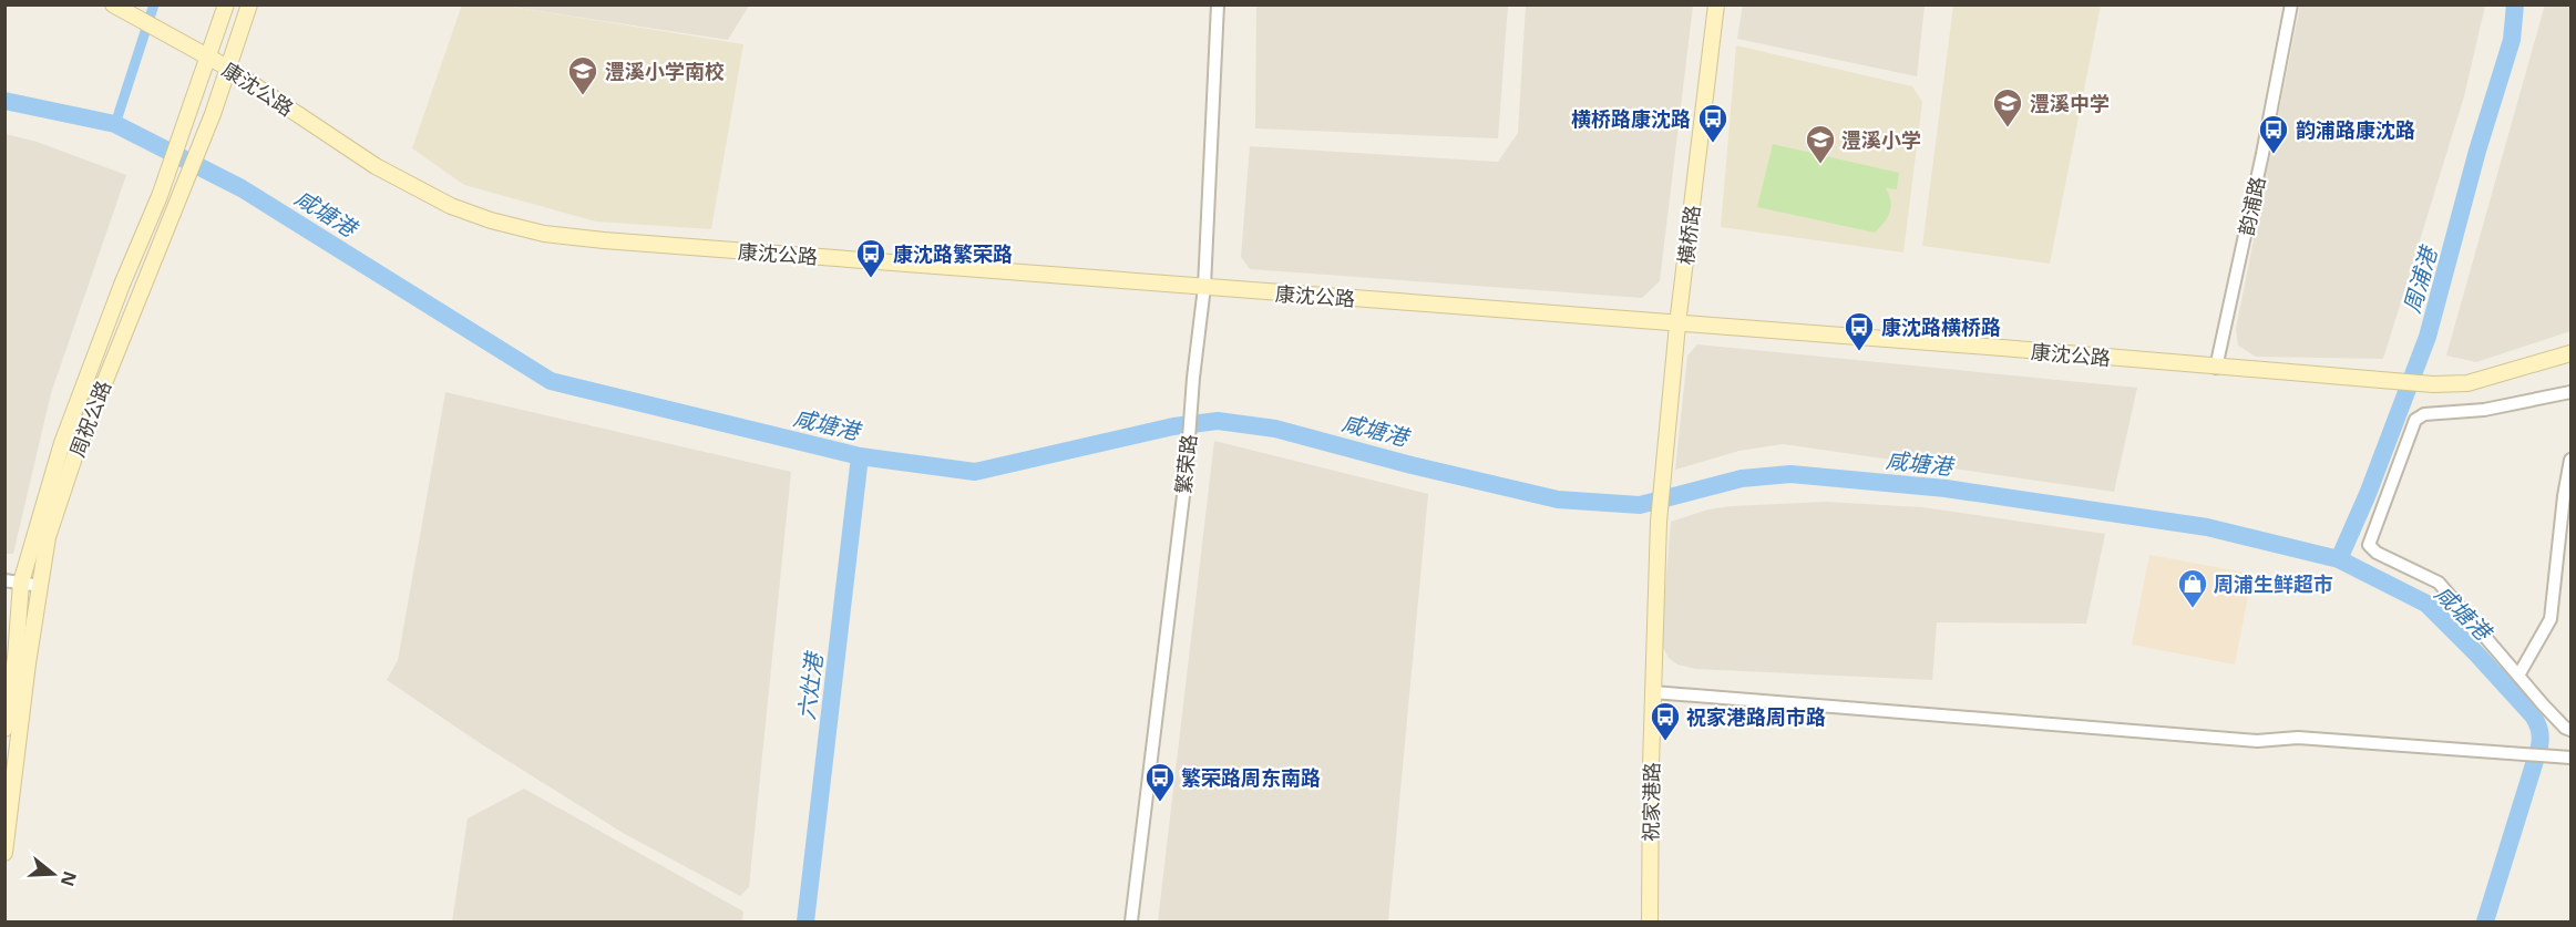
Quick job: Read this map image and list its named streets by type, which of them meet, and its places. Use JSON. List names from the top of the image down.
{
  "streets": {
    "street": [
      "康沈公路",
      "韵浦路",
      "横桥路",
      "周祝公路",
      "繁荣路",
      "祝家港路"
    ]
  },
  "crossings": [
    ["康沈公路", "韵浦路"],
    ["康沈公路", "横桥路"],
    ["康沈公路", "周祝公路"],
    ["康沈公路", "繁荣路"],
    ["横桥路", "祝家港路"]
  ],
  "water": ["咸塘港", "周浦港", "六灶港"],
  "places": {
    "school or university": ["澧溪小学南校", "澧溪中学", "澧溪小学"],
    "bus stop": [
      "横桥路康沈路",
      "韵浦路康沈路",
      "康沈路繁荣路",
      "康沈路横桥路",
      "祝家港路周市路",
      "繁荣路周东南路"
    ],
    "shop": ["周浦生鲜超市"]
  },
  "north": "right"
}
